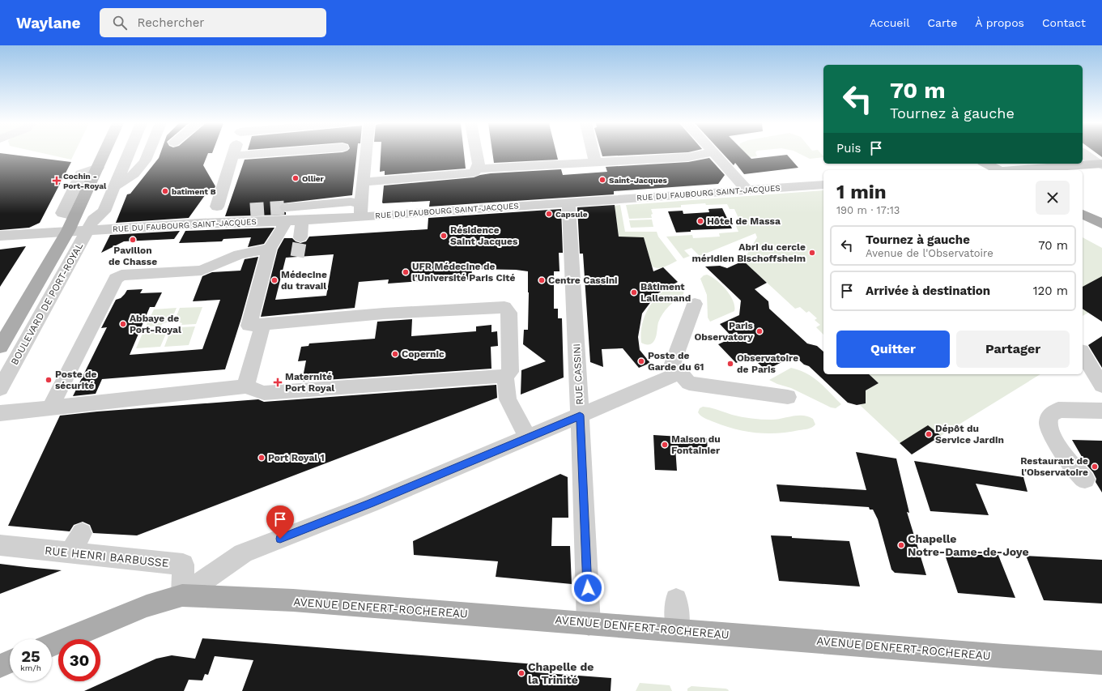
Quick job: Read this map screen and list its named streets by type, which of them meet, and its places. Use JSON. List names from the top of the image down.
{
  "streets": {
    "main road": ["BOULEVARD DE PORT-ROYAL", "AVENUE DENFERT-ROCHEREAU"],
    "street": ["RUE DU FAUBOURG SAINT-JACQUES", "RUE CASSINI", "RUE HENRI BARBUSSE"]
  },
  "crossings": [
    ["RUE DU FAUBOURG SAINT-JACQUES", "BOULEVARD DE PORT-ROYAL"],
    ["RUE DU FAUBOURG SAINT-JACQUES", "RUE CASSINI"],
    ["RUE CASSINI", "AVENUE DENFERT-ROCHEREAU"],
    ["RUE HENRI BARBUSSE", "AVENUE DENFERT-ROCHEREAU"]
  ],
  "places": {
    "other": [
      "Ollier",
      "Saint-Jacques",
      "batiment B",
      "Capsule",
      "Hôtel de Massa",
      "Résidence Saint Jacques",
      "Pavillon de Chasse",
      "Abri du cercle méridien Bischoffsheim",
      "UFR Médecine de l'Université Paris Cité",
      "Médecine du travail",
      "Centre Cassini",
      "Bâtiment Lallemand",
      "Abbaye de Port-Royal",
      "Paris Observatory",
      "Copernic",
      "Poste de Garde du 61",
      "Observatoire de Paris",
      "Poste de sécurité",
      "Dépôt du Service Jardin",
      "Maison du Fontainier",
      "Port Royal 1",
      "Restaurant de l'Observatoire",
      "Chapelle Notre-Dame-de-Joye",
      "Chapelle de la Trinité"
    ],
    "health": ["Cochin - Port-Royal", "Maternité Port Royal"]
  },
  "page": {
    "header": "Waylane",
    "search": "Rechercher",
    "nav": [
      "Accueil",
      "Carte",
      "À propos",
      "Contact"
    ],
    "turn": ["70 m", "Tournez à gauche"],
    "then": "Puis",
    "heading": ["1 min", "190 m · 17:13"],
    "list": [
      {
        "name": "Tournez à gauche",
        "note": "Avenue de l'Observatoire",
        "value": "70 m"
      },
      {
        "name": "Arrivée à destination",
        "value": "120 m"
      }
    ],
    "buttons": ["Quitter", "Partager"],
    "speed": "25 km/h",
    "limit": "30"
  }
}
